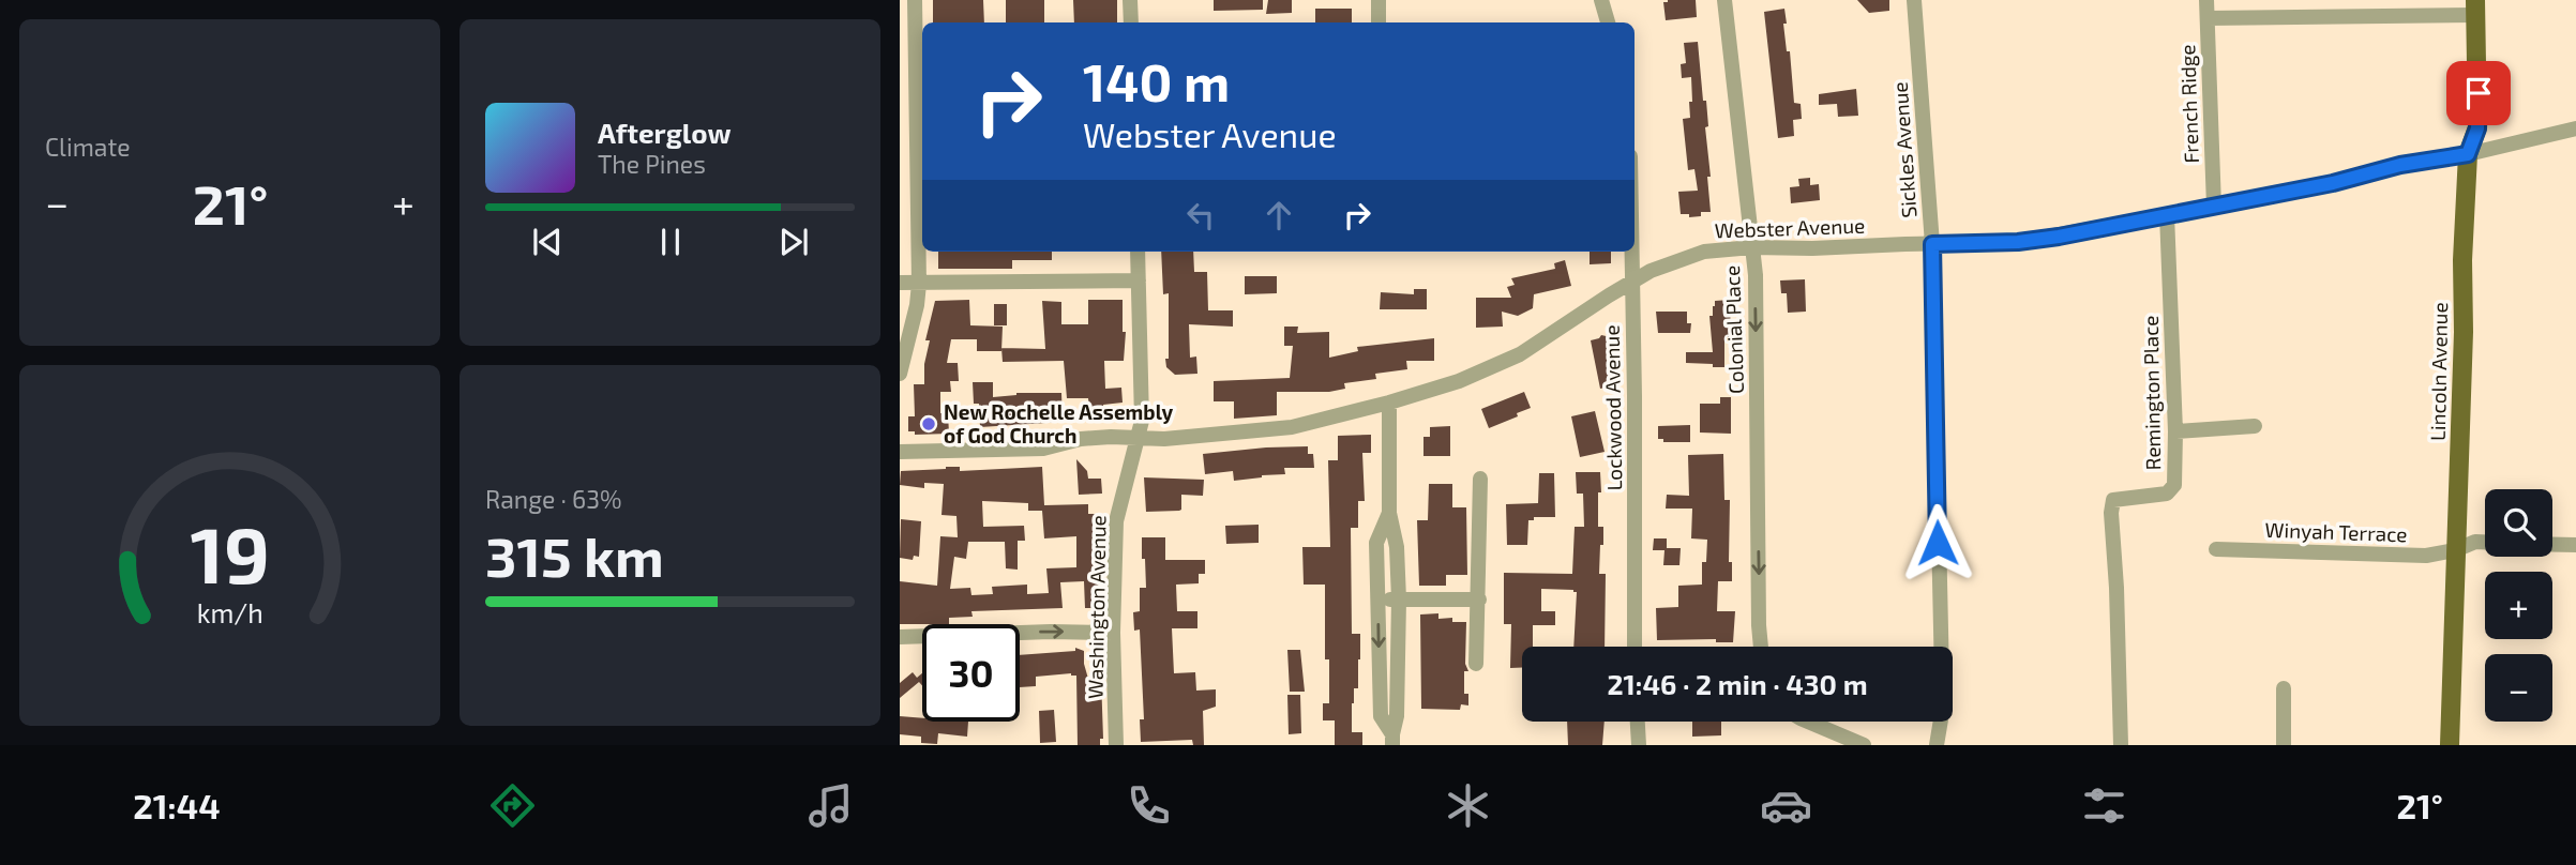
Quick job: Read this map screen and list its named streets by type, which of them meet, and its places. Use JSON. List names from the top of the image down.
{
  "streets": {
    "main road": ["Lincoln Avenue"],
    "street": [
      "French Ridge",
      "Sickles Avenue",
      "Webster Avenue",
      "Colonial Place",
      "Remington Place",
      "Lockwood Avenue",
      "Winyah Terrace",
      "Washington Avenue"
    ]
  },
  "crossings": [
    ["French Ridge", "Webster Avenue"],
    ["Sickles Avenue", "Webster Avenue"],
    ["Webster Avenue", "Colonial Place"],
    ["Webster Avenue", "Lincoln Avenue"],
    ["Webster Avenue", "Remington Place"],
    ["Webster Avenue", "Lockwood Avenue"],
    ["Webster Avenue", "Washington Avenue"],
    ["Lincoln Avenue", "Winyah Terrace"]
  ],
  "one_way": ["Colonial Place"],
  "places": ["New Rochelle Assembly of God Church"],
  "page": {
    "tile": [
      "Climate",
      ["Range · 63%", "315 km"]
    ],
    "turn": ["140 m", "Webster Avenue"],
    "song": ["Afterglow", "The Pines"],
    "heat": ["−", "21°", "+"],
    "map_buttons": ["+", "−"],
    "limit": "30",
    "trip": "21:46 · 2 min · 430 m",
    "tabs": ["21:44", "21°"],
    "gauge": ["19", "km/h"]
  }
}
